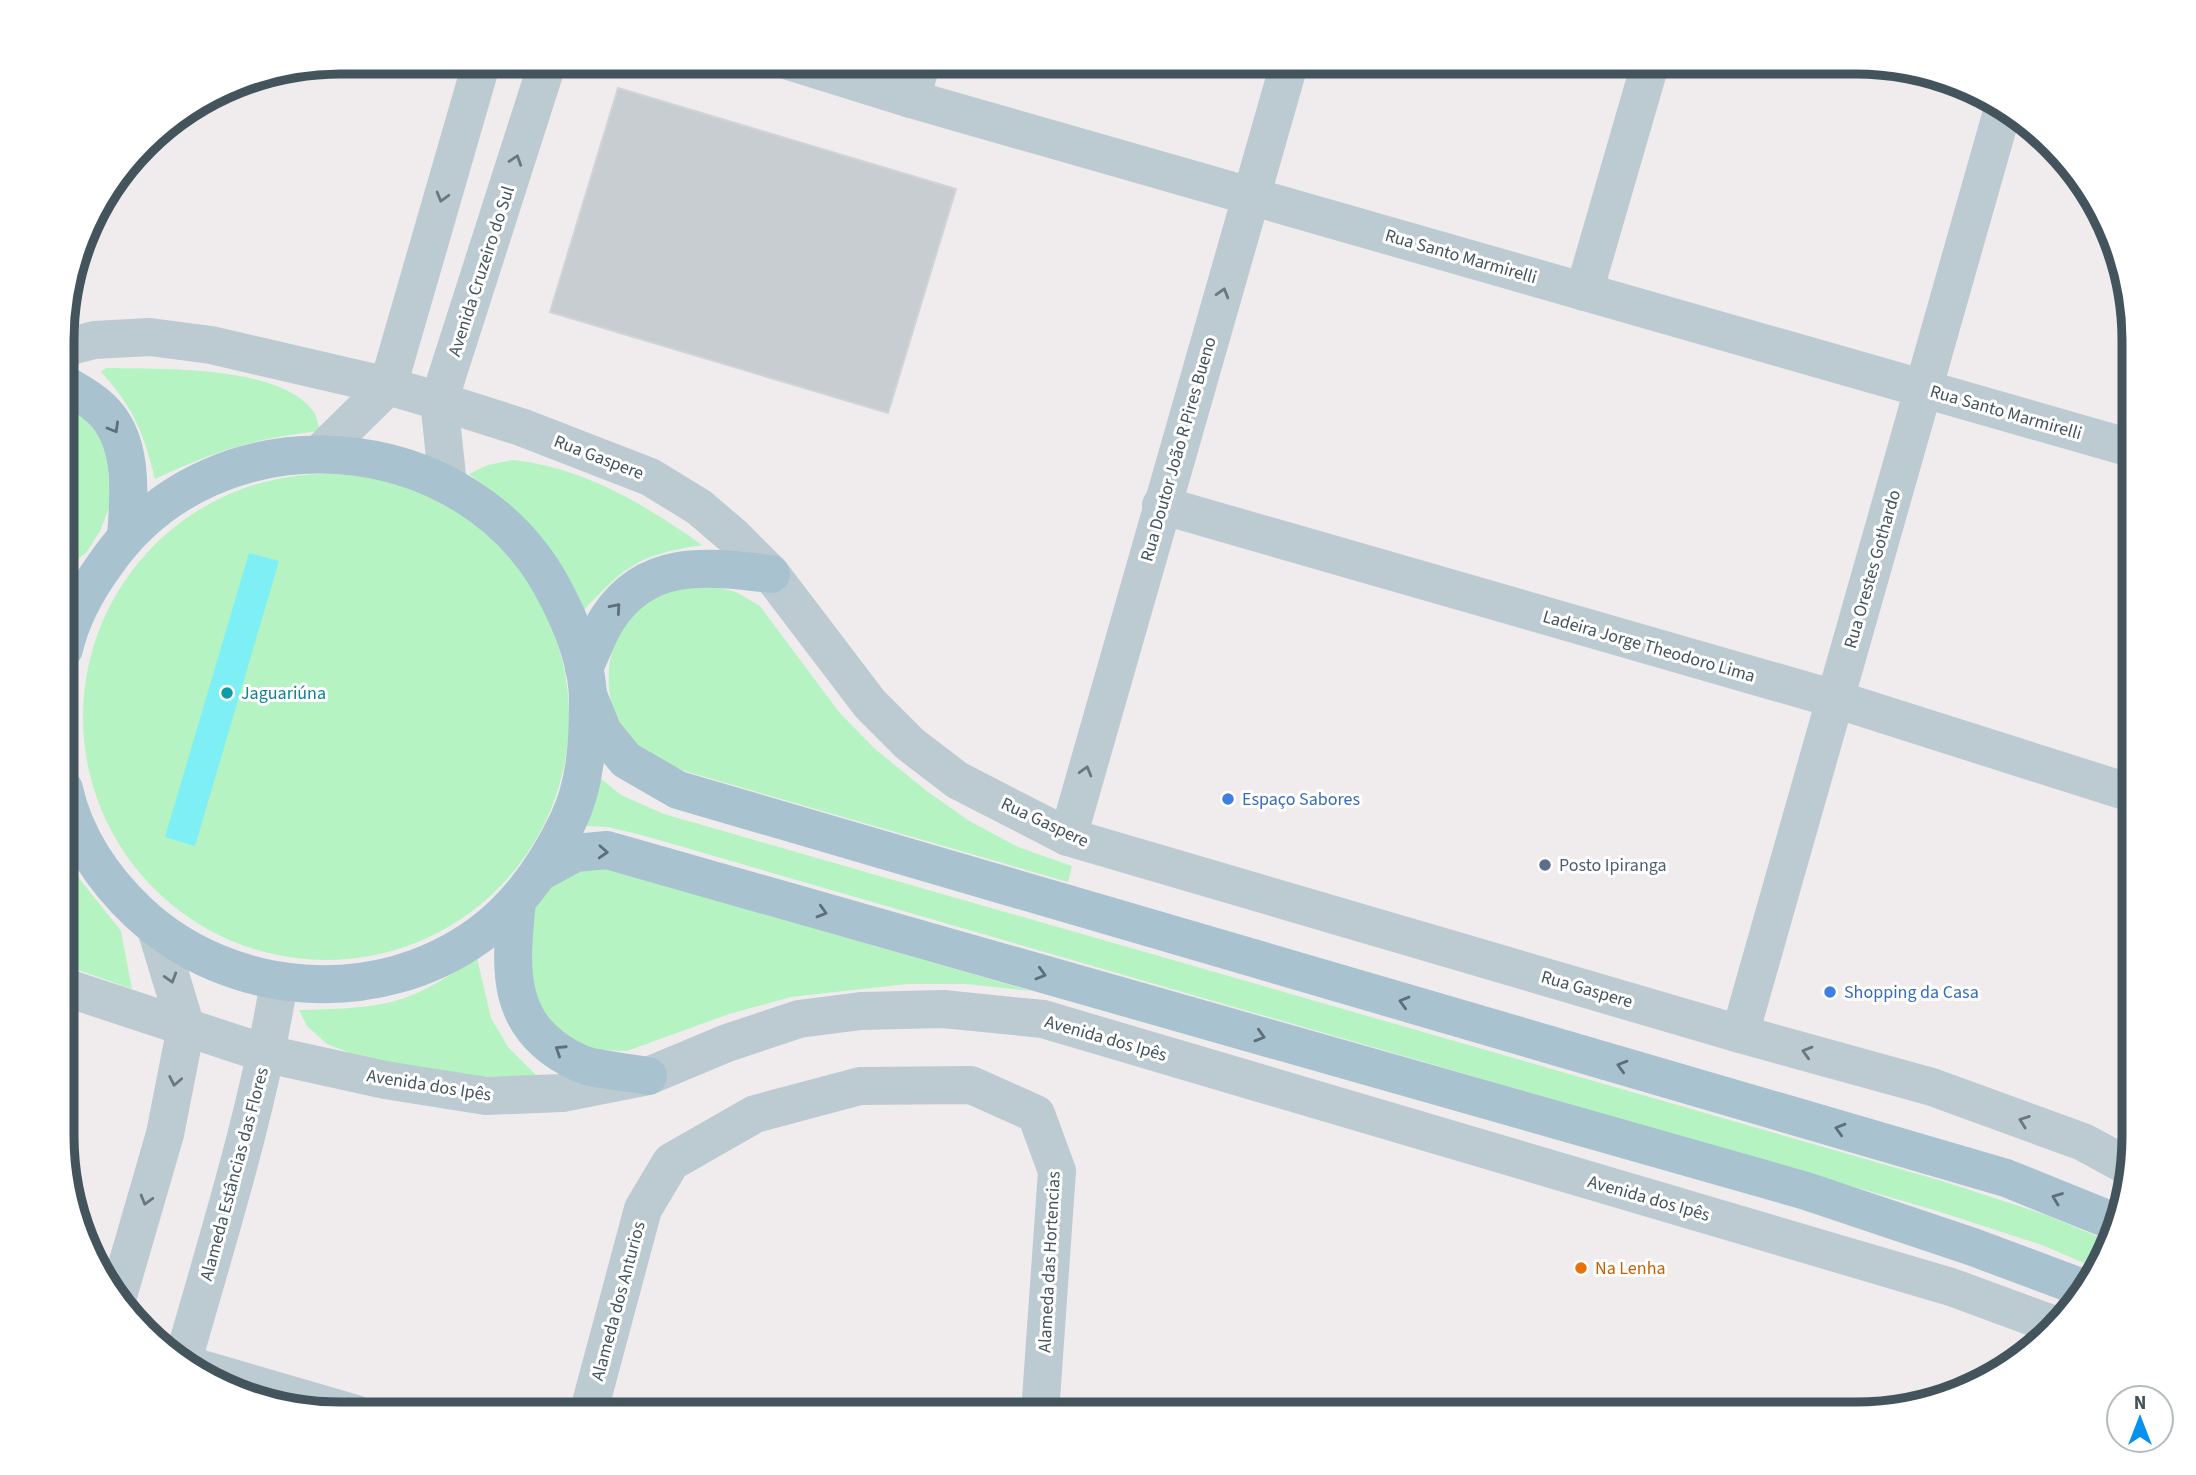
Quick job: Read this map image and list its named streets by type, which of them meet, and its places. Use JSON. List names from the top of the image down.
{
  "streets": {
    "street": [
      "Rua Santo Marmirelli",
      "Avenida Cruzeiro do Sul",
      "Rua Doutor João R Pires Bueno",
      "Rua Gaspere",
      "Rua Orestes Gothardo",
      "Ladeira Jorge Theodoro Lima",
      "Avenida dos Ipês",
      "Alameda Estâncias das Flores",
      "Alameda das Hortencias",
      "Alameda dos Anturios"
    ]
  },
  "crossings": [
    ["Rua Santo Marmirelli", "Rua Doutor João R Pires Bueno"],
    ["Rua Santo Marmirelli", "Rua Orestes Gothardo"],
    ["Avenida Cruzeiro do Sul", "Rua Gaspere"],
    ["Rua Doutor João R Pires Bueno", "Rua Gaspere"],
    ["Rua Doutor João R Pires Bueno", "Ladeira Jorge Theodoro Lima"],
    ["Rua Gaspere", "Rua Orestes Gothardo"],
    ["Rua Orestes Gothardo", "Ladeira Jorge Theodoro Lima"],
    ["Avenida dos Ipês", "Alameda Estâncias das Flores"],
    ["Alameda das Hortencias", "Alameda dos Anturios"]
  ],
  "one_way": ["Rua Doutor João R Pires Bueno"],
  "places": [
    "Jaguariúna",
    "Espaço Sabores",
    "Posto Ipiranga",
    "Shopping da Casa",
    "Na Lenha"
  ],
  "north": "top"
}
